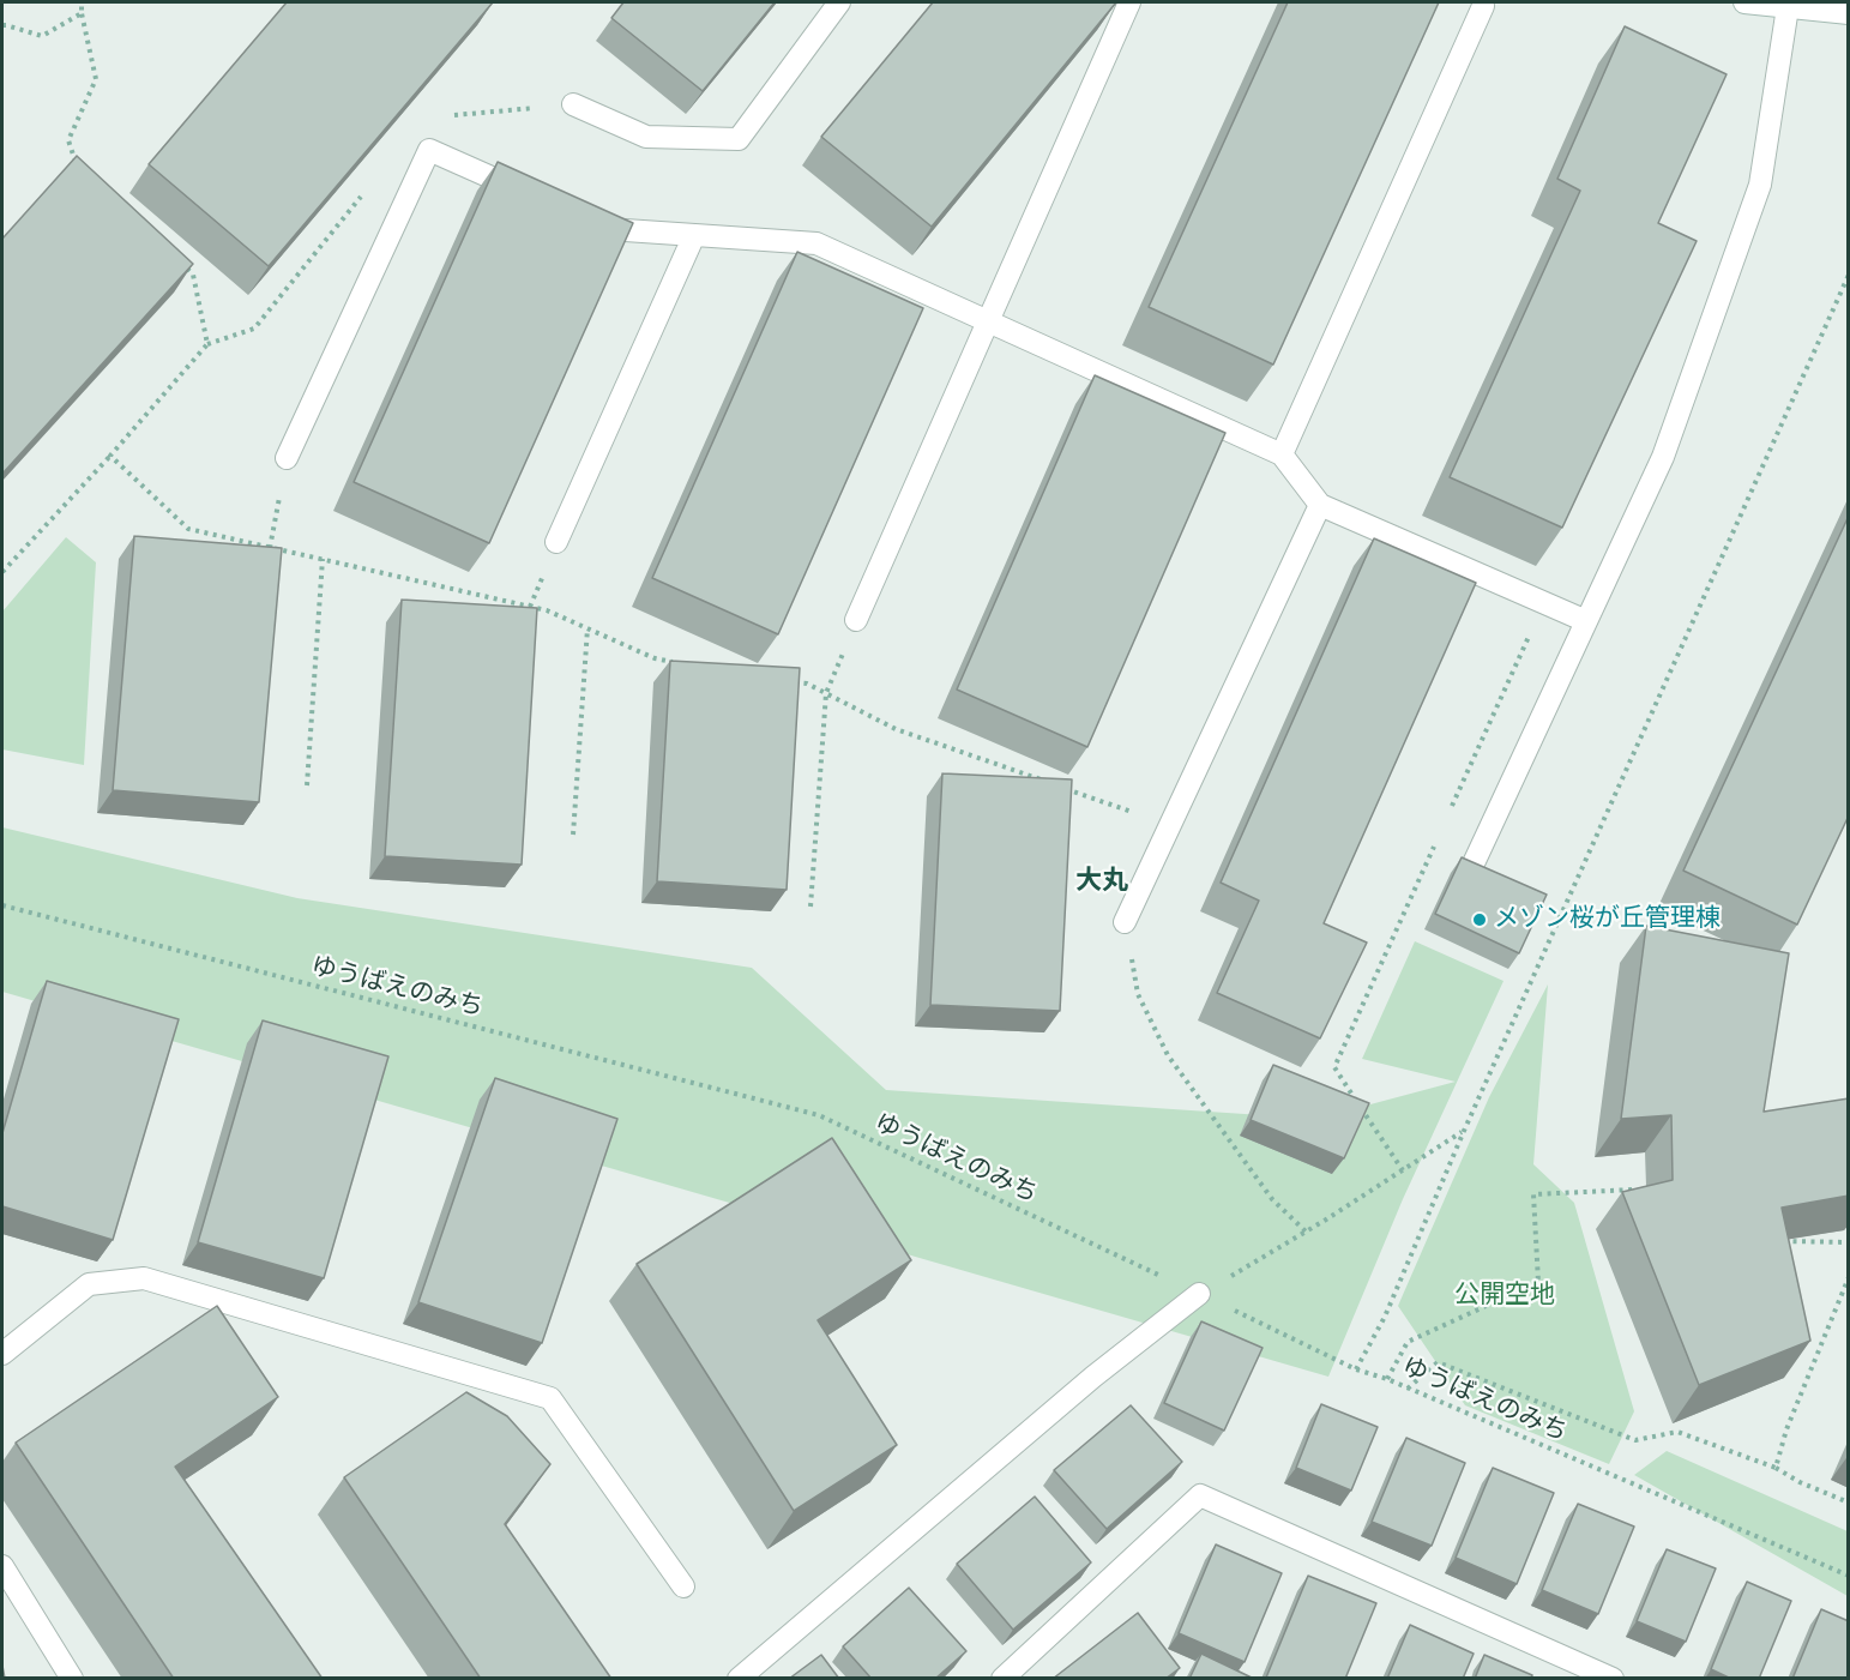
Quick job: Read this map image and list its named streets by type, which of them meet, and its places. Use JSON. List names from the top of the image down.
{
  "streets": {
    "path": ["ゆうばえのみち"]
  },
  "districts": ["大丸"],
  "parks": ["公開空地"],
  "places": ["メゾン桜が丘管理棟"]
}
